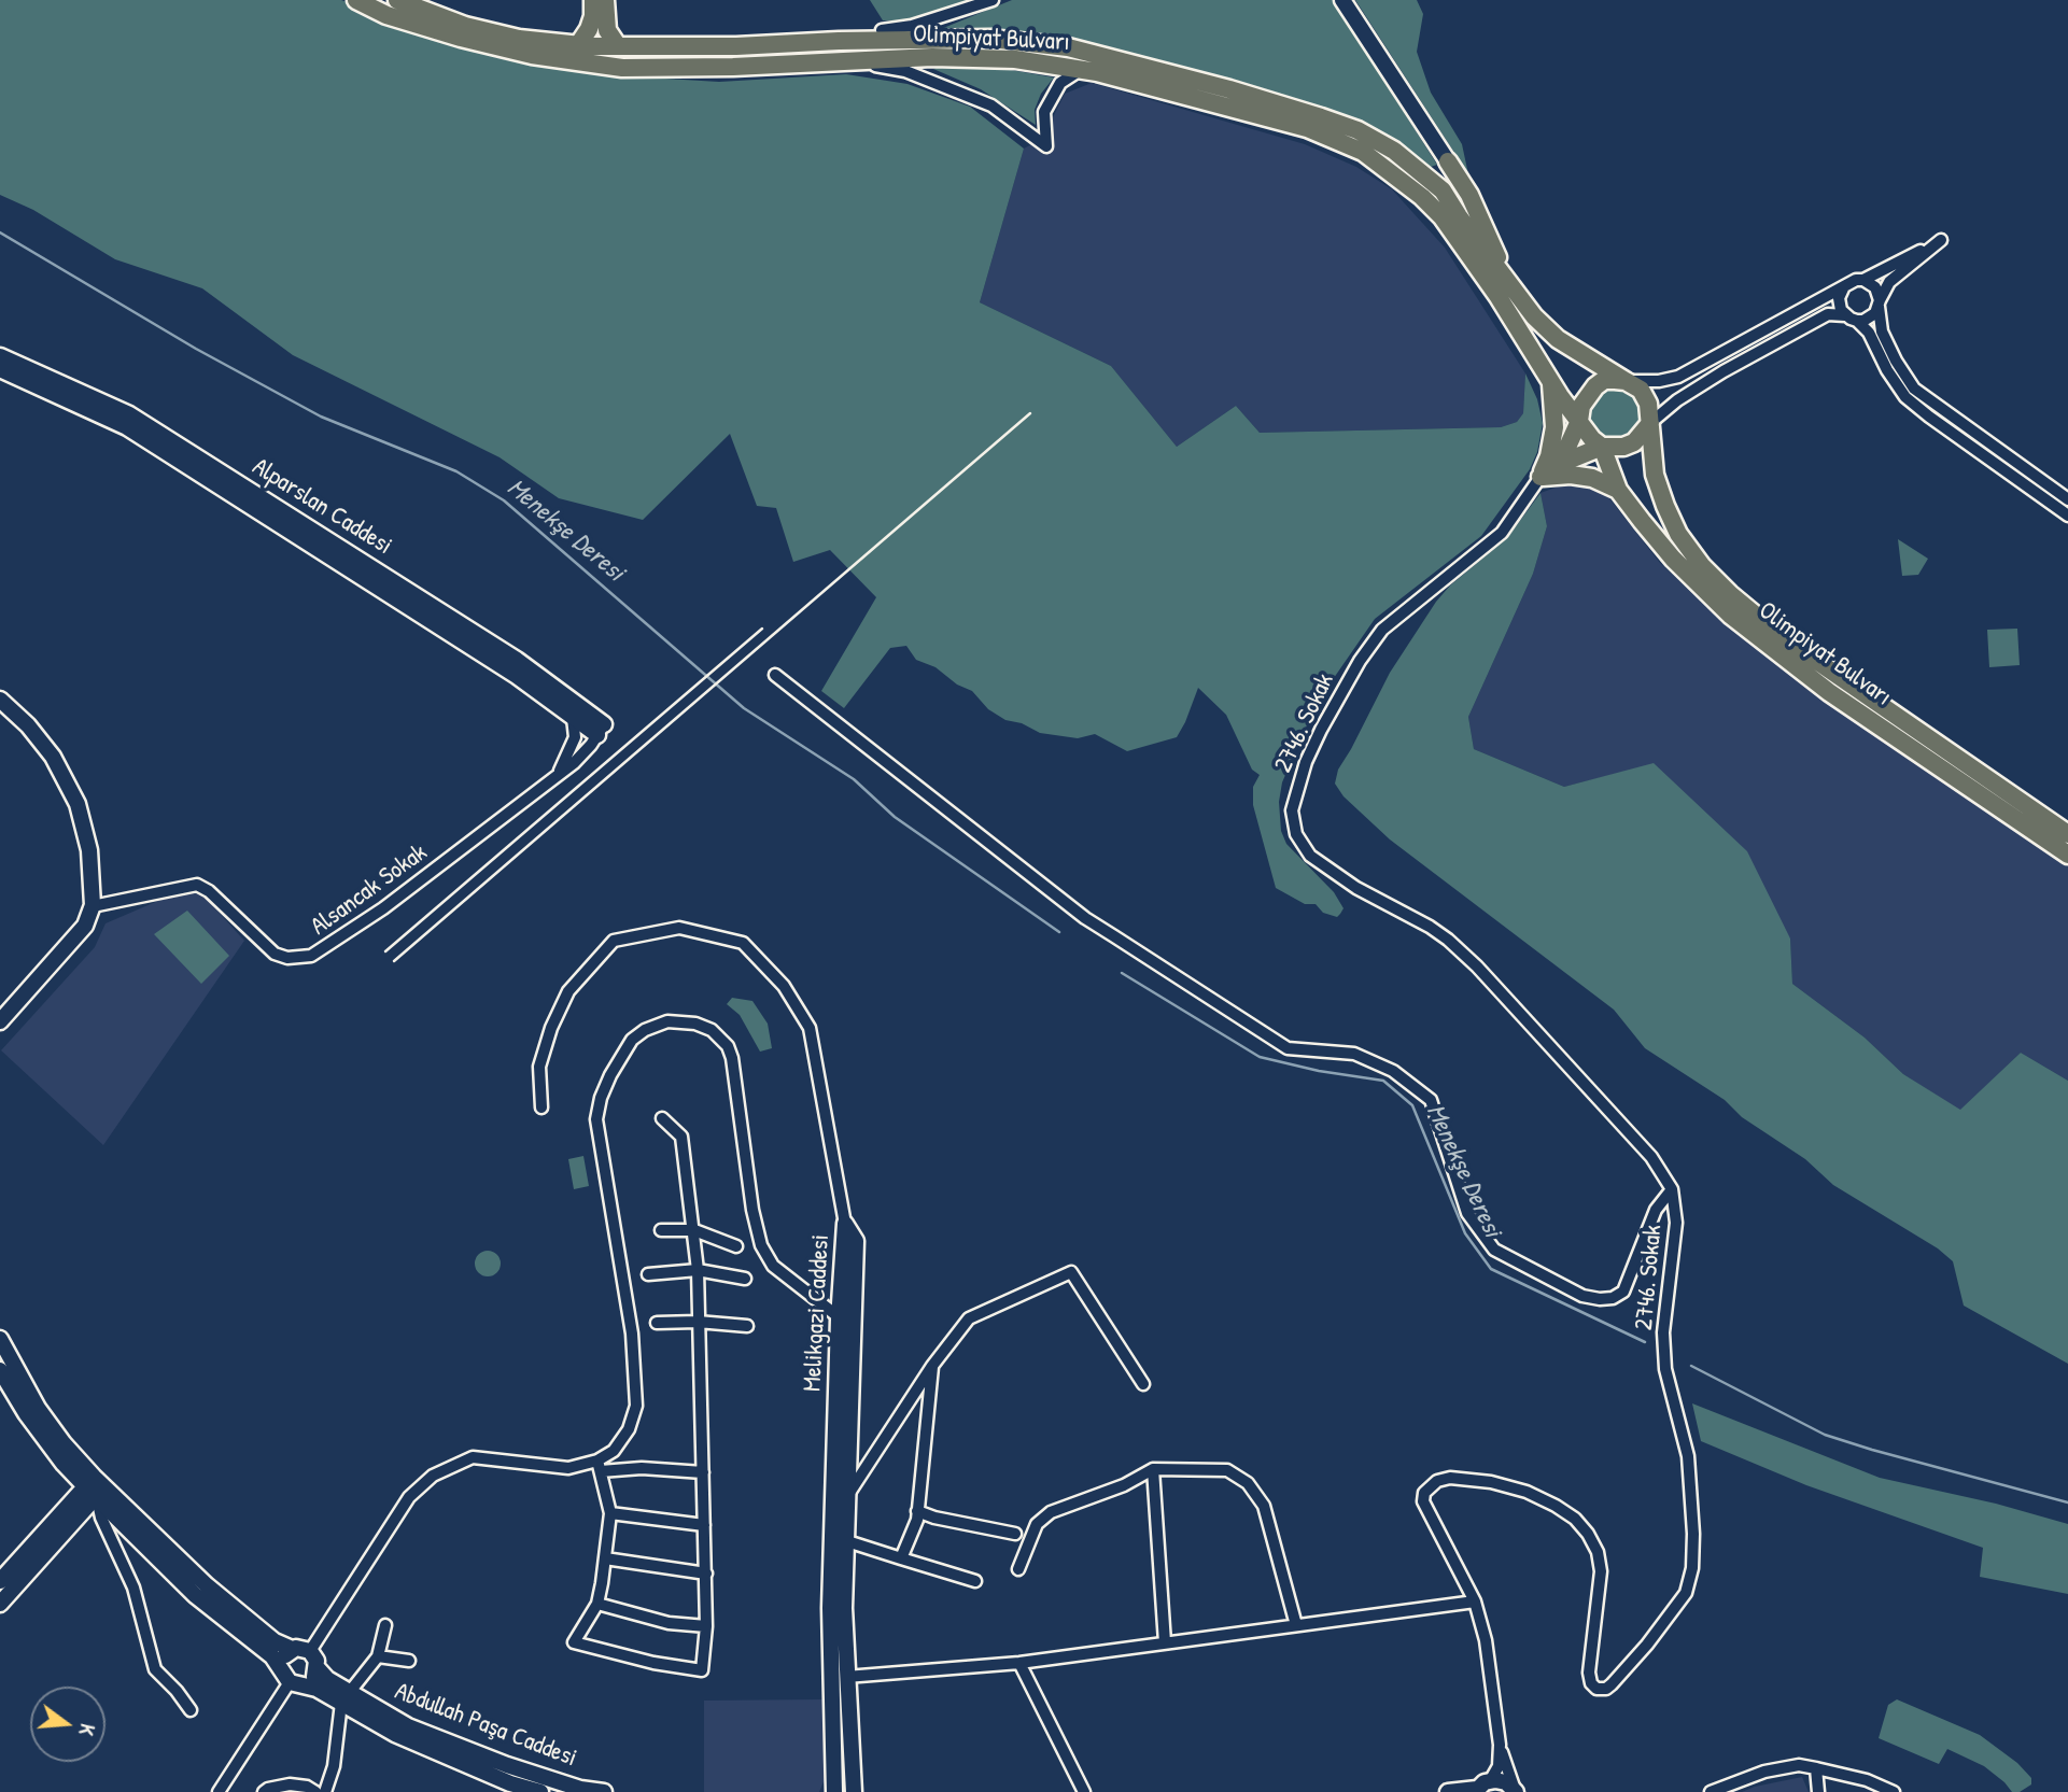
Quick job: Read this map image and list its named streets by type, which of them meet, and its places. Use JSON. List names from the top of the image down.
{
  "streets": {
    "main road": ["Olimpiyat Bulvarı"],
    "street": [
      "Alparslan Caddesi",
      "2746. Sokak",
      "Alsancak Sokak",
      "Melikgazi Caddesi",
      "Abdullah Paşa Caddesi"
    ]
  },
  "crossings": [
    ["Alparslan Caddesi", "Alsancak Sokak"]
  ],
  "water": ["Menekşe Deresi"],
  "north": "right"
}
